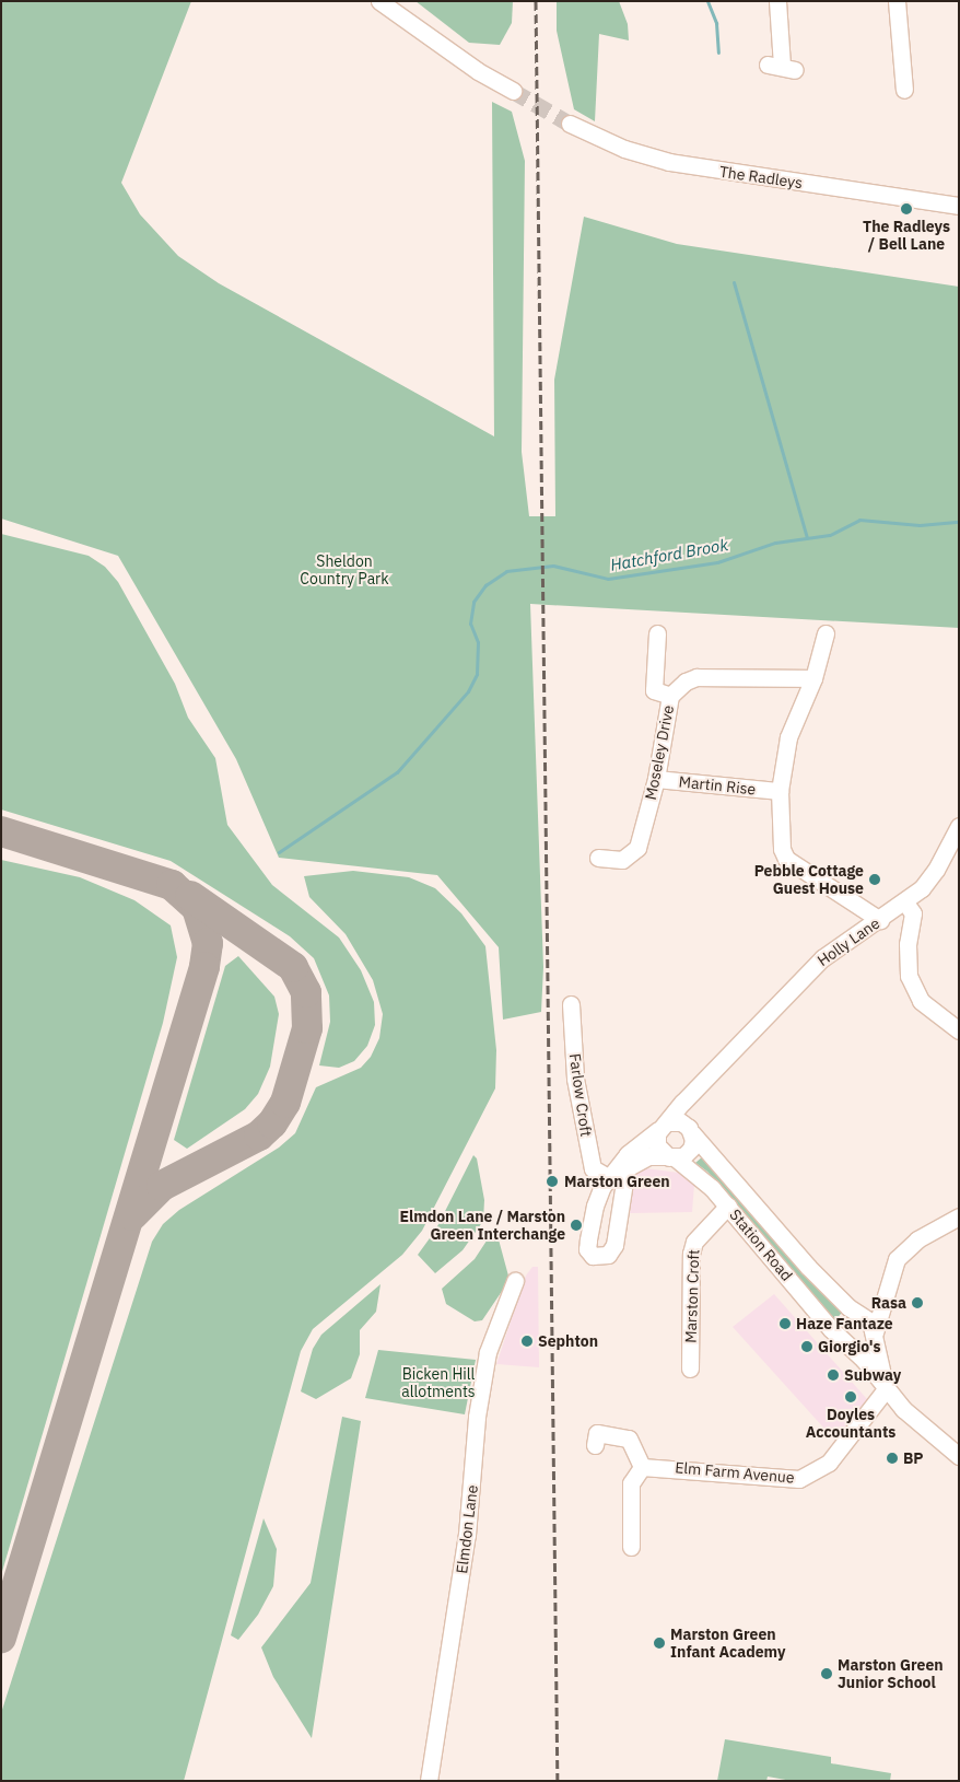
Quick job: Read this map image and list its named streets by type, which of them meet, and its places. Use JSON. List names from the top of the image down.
{
  "streets": {
    "street": [
      "The Radleys",
      "Moseley Drive",
      "Martin Rise",
      "Holly Lane",
      "Farlow Croft",
      "Station Road",
      "Marston Croft",
      "Elm Farm Avenue",
      "Elmdon Lane"
    ]
  },
  "crossings": [
    ["Moseley Drive", "Martin Rise"],
    ["Holly Lane", "Farlow Croft"],
    ["Holly Lane", "Station Road"],
    ["Station Road", "Marston Croft"],
    ["Station Road", "Elm Farm Avenue"]
  ],
  "water": ["Hatchford Brook"],
  "parks": ["Sheldon Country Park", "Bicken Hill allotments"],
  "places": [
    "The Radleys / Bell Lane",
    "Pebble Cottage Guest House",
    "Marston Green",
    "Elmdon Lane / Marston Green Interchange",
    "Rasa",
    "Haze Fantaze",
    "Sephton",
    "Giorgio's",
    "Subway",
    "Doyles Accountants",
    "BP",
    "Marston Green Infant Academy",
    "Marston Green Junior School"
  ]
}
